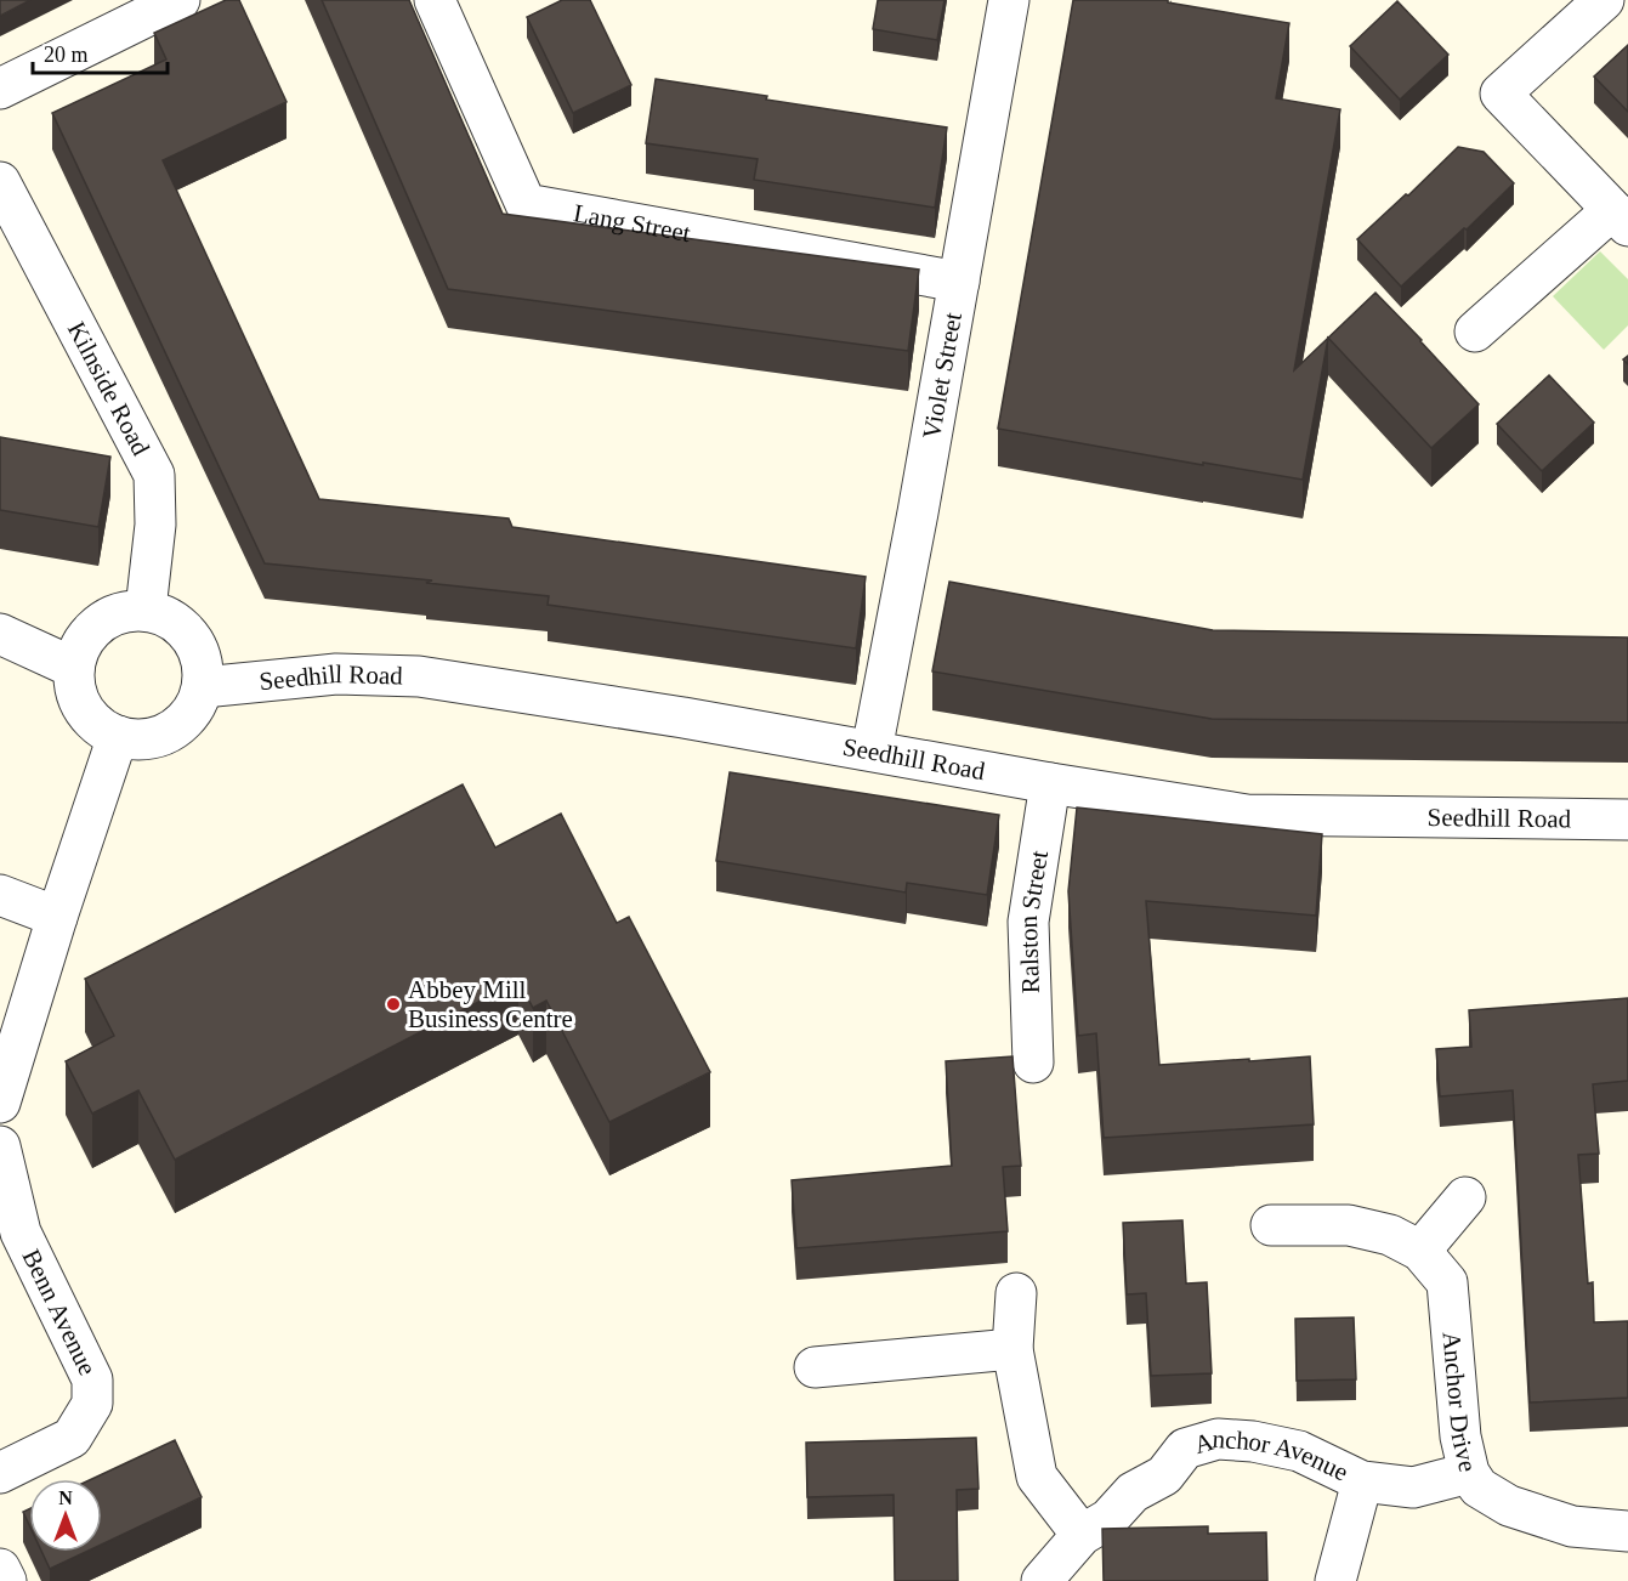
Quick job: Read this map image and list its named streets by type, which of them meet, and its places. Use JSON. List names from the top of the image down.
{
  "streets": {
    "street": [
      "Lang Street",
      "Violet Street",
      "Kilnside Road",
      "Seedhill Road",
      "Ralston Street",
      "Benn Avenue",
      "Anchor Drive",
      "Anchor Avenue"
    ]
  },
  "crossings": [
    ["Lang Street", "Violet Street"],
    ["Violet Street", "Seedhill Road"],
    ["Kilnside Road", "Seedhill Road"],
    ["Seedhill Road", "Ralston Street"],
    ["Anchor Drive", "Anchor Avenue"]
  ],
  "places": ["Abbey Mill Business Centre"],
  "scale_bar": "20 m",
  "north": "top"
}
